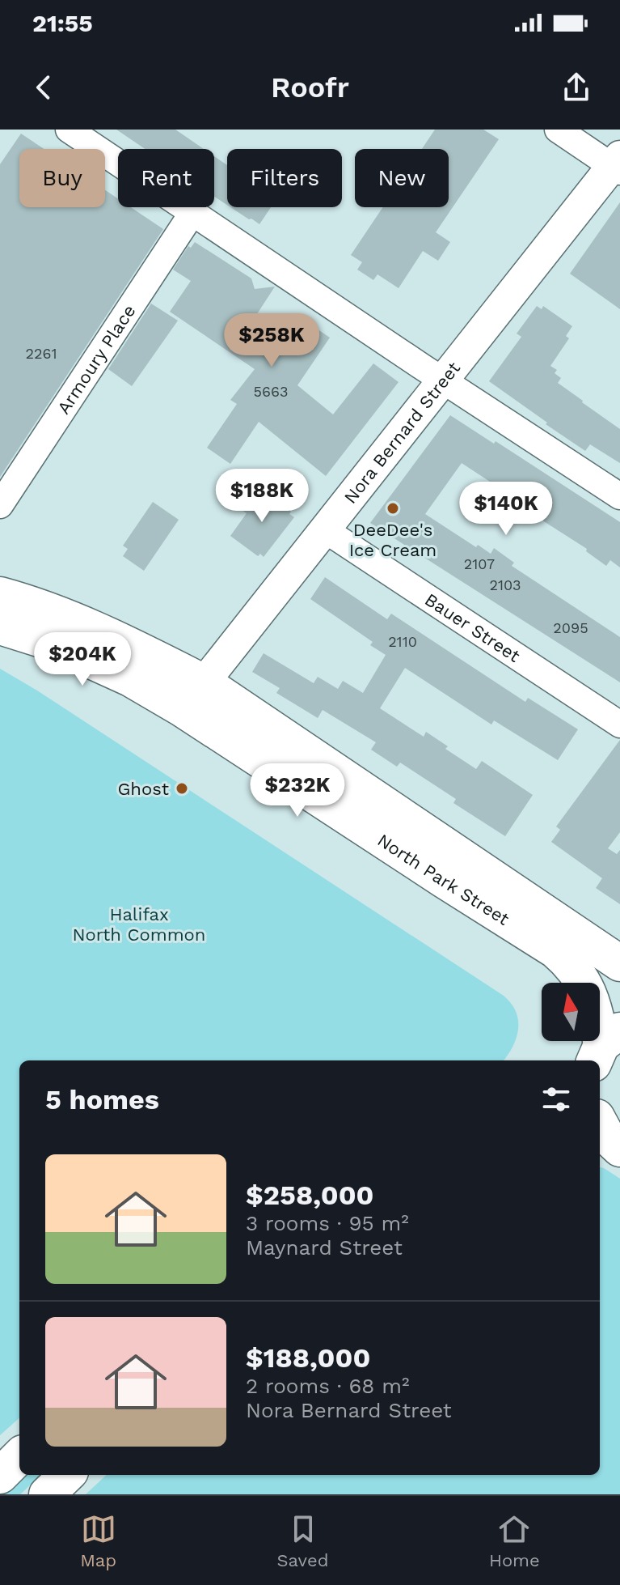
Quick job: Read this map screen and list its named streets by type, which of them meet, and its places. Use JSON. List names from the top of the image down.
{
  "streets": {
    "main road": ["North Park Street"],
    "street": ["Armoury Place", "Nora Bernard Street", "Bauer Street"]
  },
  "crossings": [
    ["Nora Bernard Street", "Bauer Street"],
    ["Nora Bernard Street", "North Park Street"]
  ],
  "parks": ["Halifax North Common"],
  "places": ["DeeDee's Ice Cream", "Ghost"],
  "house_numbers": [
    "2261",
    "5663",
    "2107",
    "2103",
    "2095",
    "2110"
  ],
  "north": "top",
  "page": {
    "status": "21:55",
    "header": "Roofr",
    "chip": [
      "Buy",
      "Rent",
      "Filters",
      "New"
    ],
    "price": [
      "$258K",
      "$188K",
      "$140K",
      "$204K",
      "$232K"
    ],
    "heading": "5 homes",
    "list": [
      {
        "name": "$258,000",
        "note": "3 rooms · 95 m² · Maynard Street"
      },
      {
        "name": "$188,000",
        "note": "2 rooms · 68 m² · Nora Bernard Street"
      }
    ],
    "tabs": ["Map", "Saved", "Home"]
  }
}
